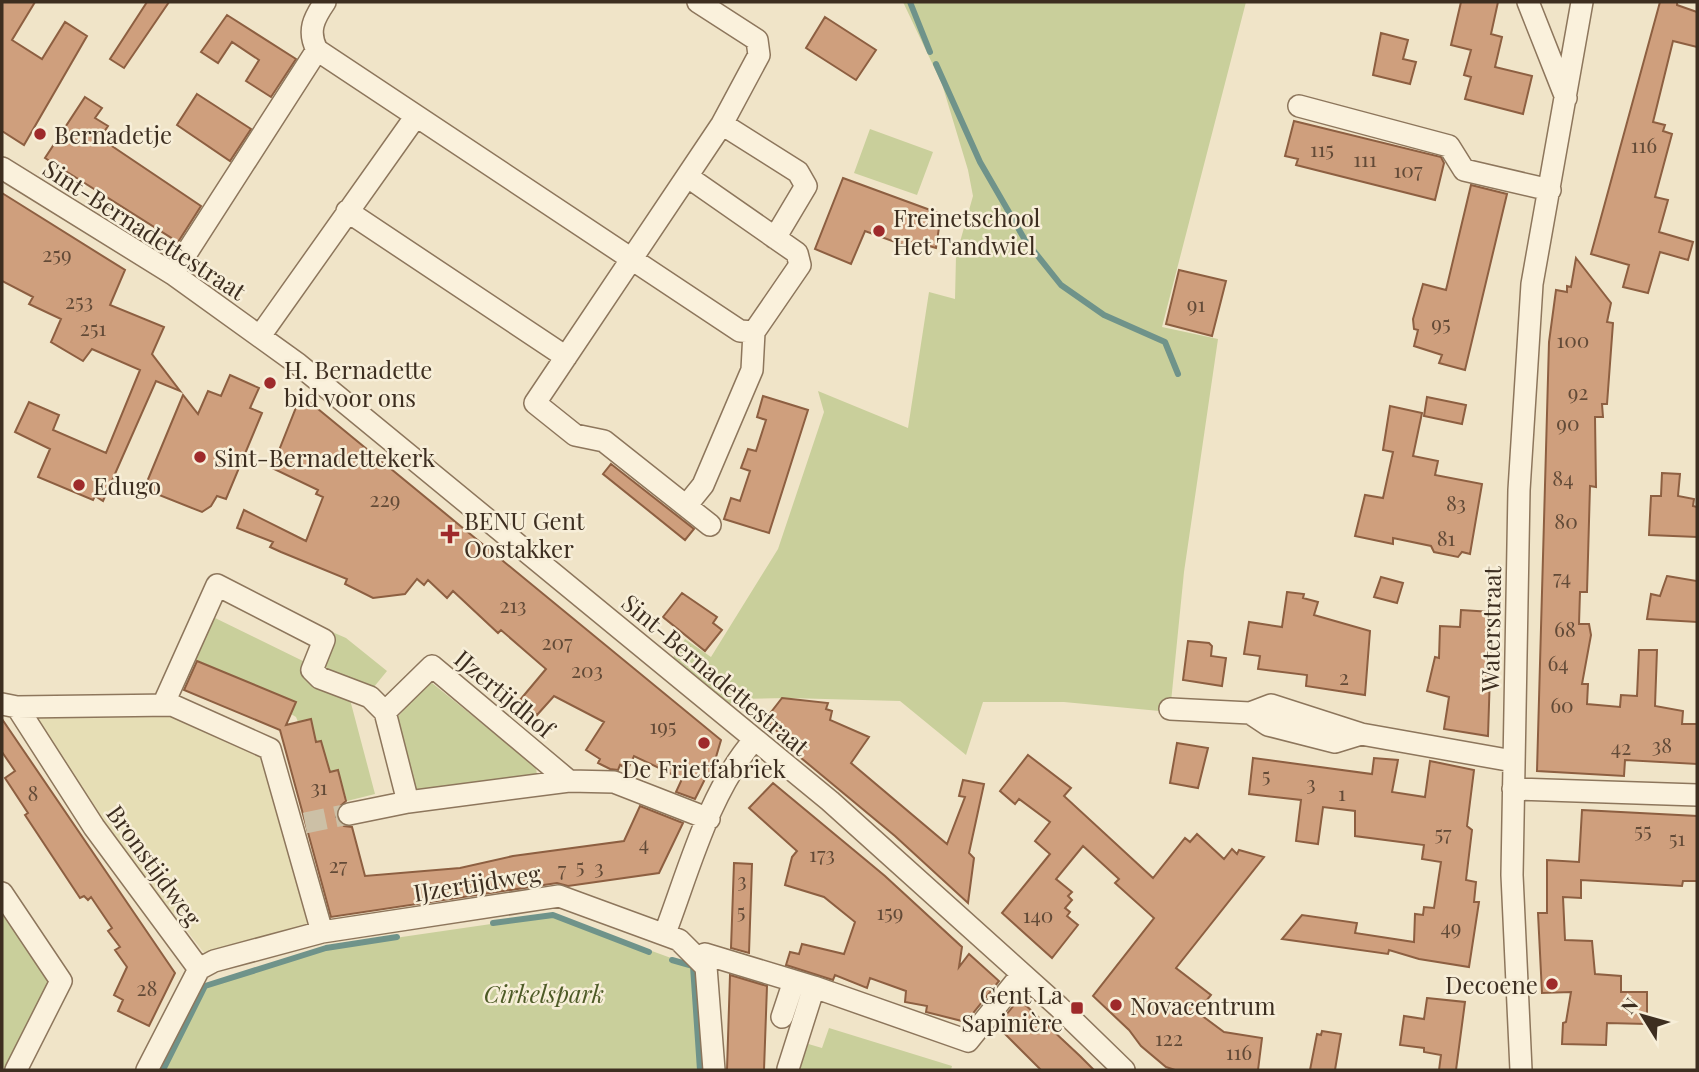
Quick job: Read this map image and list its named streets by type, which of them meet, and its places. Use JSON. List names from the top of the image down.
{
  "streets": {
    "street": [
      "Sint-Bernadettestraat",
      "Waterstraat",
      "IJzertijdhof",
      "Bronstijdweg",
      "IJzertijdweg"
    ]
  },
  "crossings": [
    ["Bronstijdweg", "IJzertijdweg"]
  ],
  "parks": ["Cirkelspark"],
  "places": {
    "other": [
      "Bernadetje",
      "Freinetschool Het Tandwiel",
      "H. Bernadette bid voor ons",
      "Sint-Bernadettekerk",
      "Edugo",
      "De Frietfabriek",
      "Decoene",
      "Novacentrum"
    ],
    "health": ["BENU Gent Oostakker"],
    "transit": ["Gent La Sapinière"]
  },
  "house_numbers": [
    "116",
    "115",
    "111",
    "107",
    "259",
    "253",
    "91",
    "95",
    "251",
    "100",
    "92",
    "90",
    "84",
    "229",
    "83",
    "80",
    "81",
    "74",
    "213",
    "68",
    "207",
    "64",
    "203",
    "2",
    "60",
    "195",
    "38",
    "42",
    "5",
    "3",
    "31",
    "8",
    "1",
    "55",
    "57",
    "51",
    "4",
    "173",
    "27",
    "5",
    "3",
    "7",
    "3",
    "5",
    "159",
    "140",
    "49",
    "28",
    "122",
    "116"
  ],
  "north": "top left"
}
